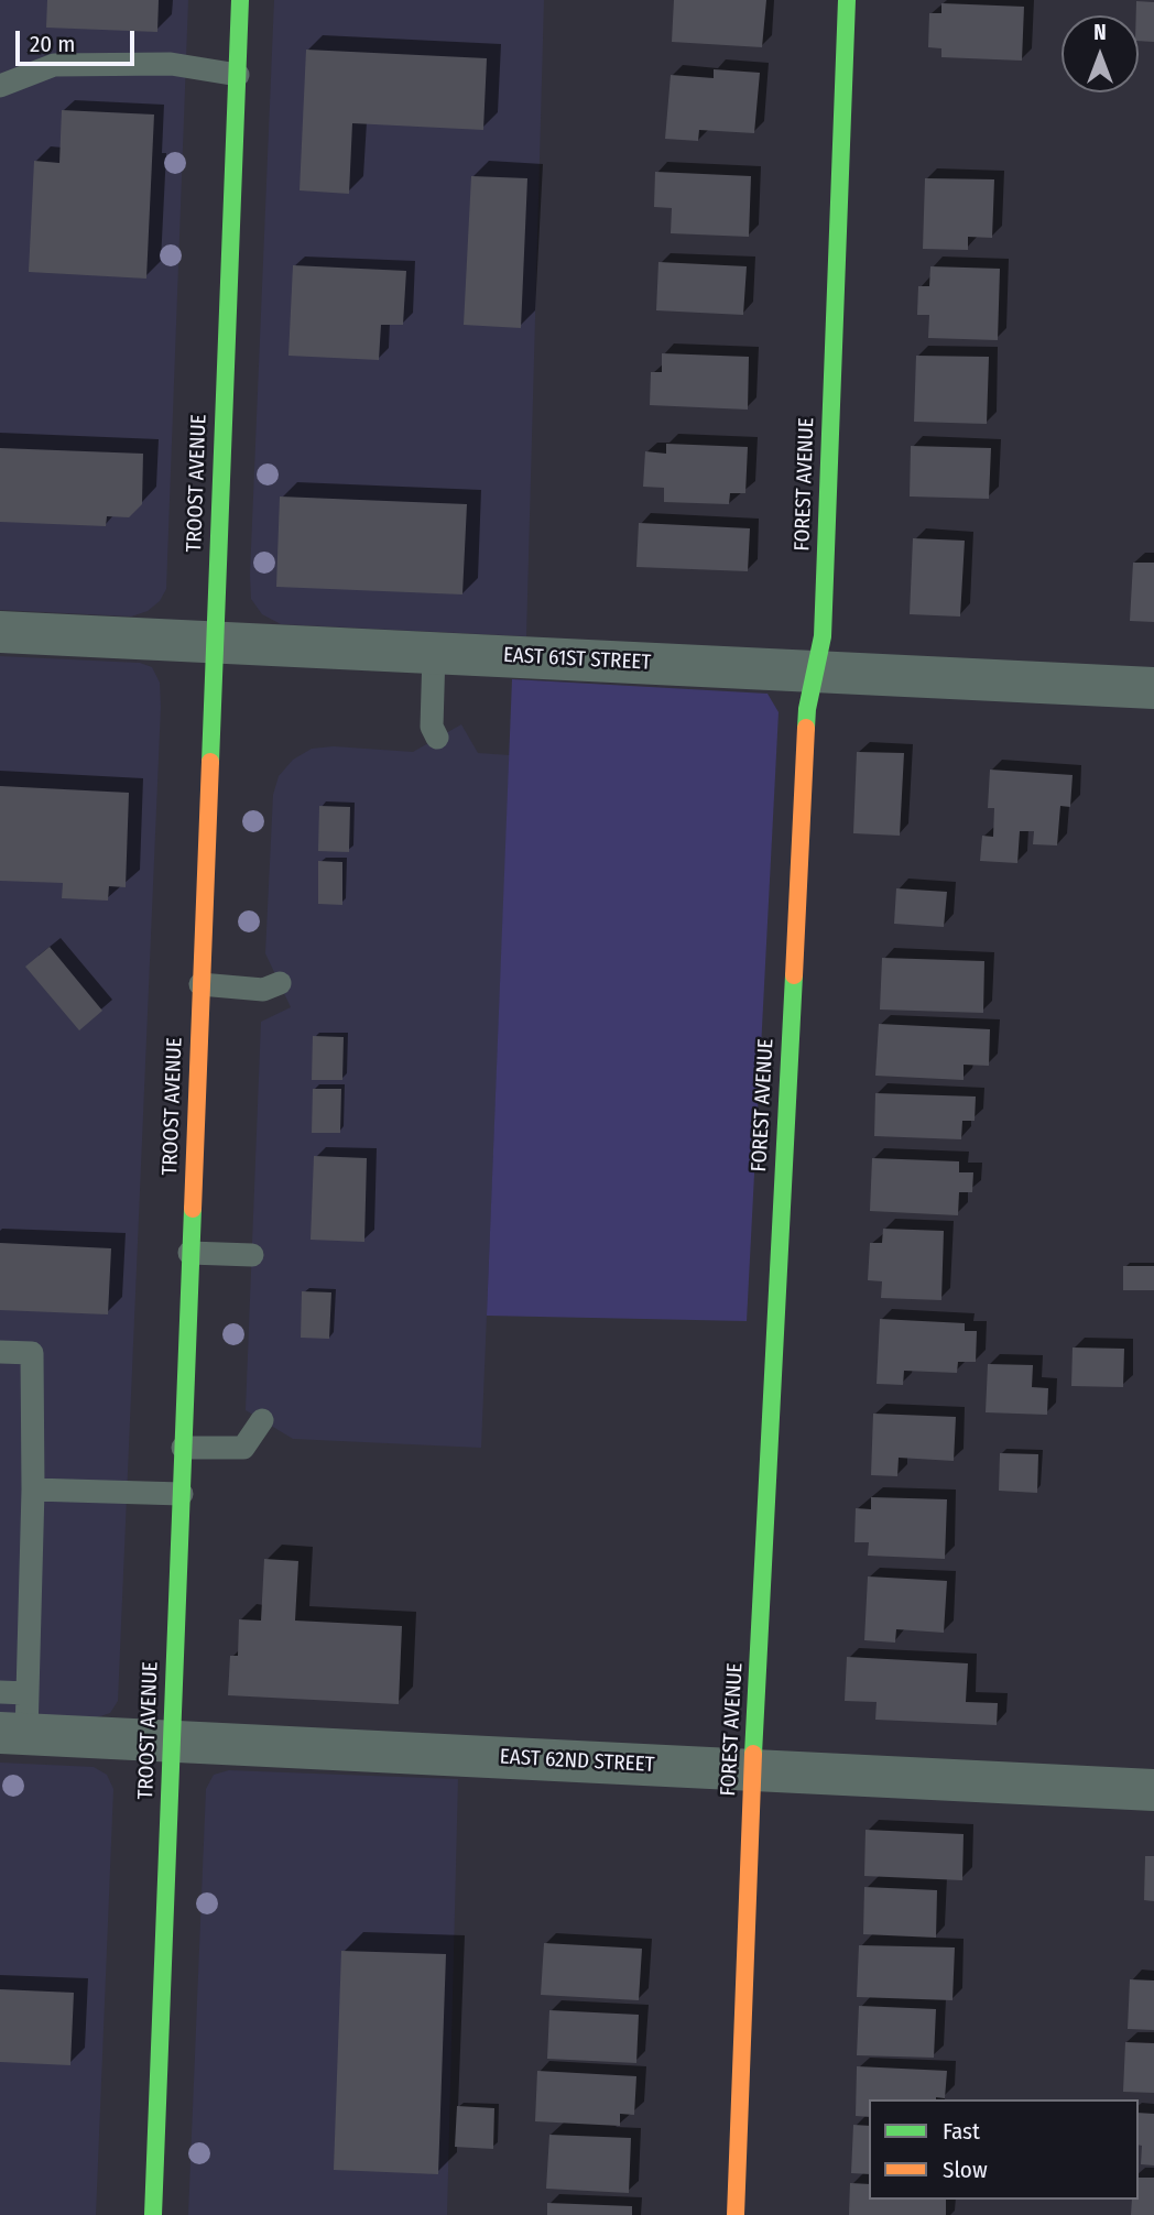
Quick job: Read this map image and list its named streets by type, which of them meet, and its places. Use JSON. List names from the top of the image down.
{
  "streets": {
    "main road": ["TROOST AVENUE", "FOREST AVENUE"],
    "street": ["EAST 61ST STREET", "EAST 62ND STREET"]
  },
  "crossings": [
    ["TROOST AVENUE", "EAST 61ST STREET"],
    ["TROOST AVENUE", "EAST 62ND STREET"],
    ["FOREST AVENUE", "EAST 61ST STREET"],
    ["FOREST AVENUE", "EAST 62ND STREET"]
  ],
  "legend": ["Fast", "Slow"],
  "scale_bar": "20 m",
  "north": "top"
}
